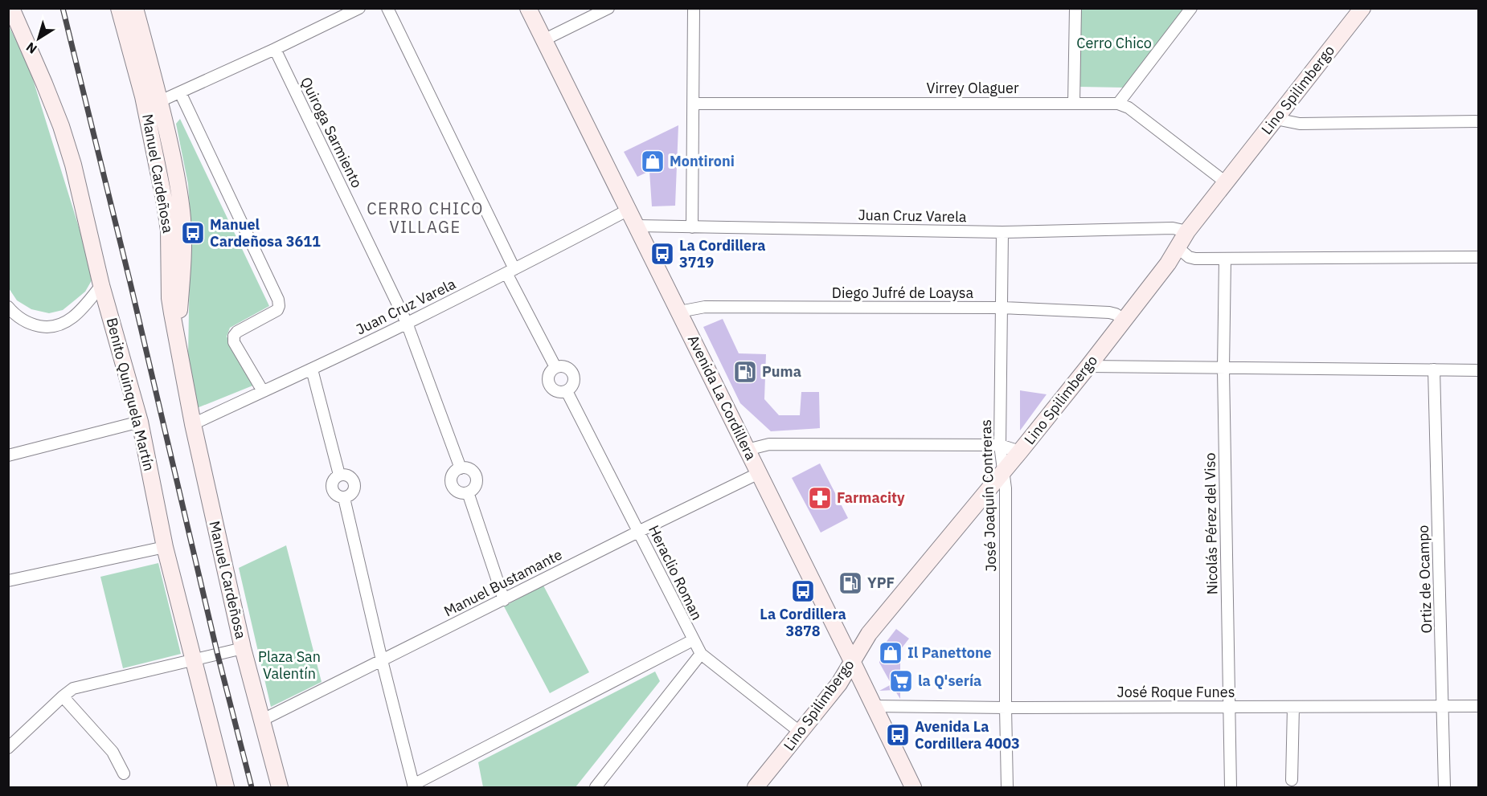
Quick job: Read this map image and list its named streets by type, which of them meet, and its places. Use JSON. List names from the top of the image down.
{
  "streets": {
    "main road": [
      "Lino Spilimbergo",
      "Manuel Cardeñosa",
      "Benito Quinquela Martín",
      "Avenida La Cordillera"
    ],
    "street": [
      "Virrey Olaguer",
      "Quiroga Sarmiento",
      "Juan Cruz Varela",
      "Diego Jufré de Loaysa",
      "José Joaquín Contreras",
      "Nicolás Pérez del Viso",
      "Heraclio Roman",
      "Ortiz de Ocampo",
      "Manuel Bustamante",
      "José Roque Funes"
    ]
  },
  "crossings": [
    ["Virrey Olaguer", "Lino Spilimbergo"],
    ["Lino Spilimbergo", "Juan Cruz Varela"],
    ["Lino Spilimbergo", "Diego Jufré de Loaysa"],
    ["Lino Spilimbergo", "Avenida La Cordillera"],
    ["Lino Spilimbergo", "José Joaquín Contreras"],
    ["Lino Spilimbergo", "Heraclio Roman"],
    ["Quiroga Sarmiento", "Juan Cruz Varela"],
    ["Manuel Cardeñosa", "Juan Cruz Varela"],
    ["Manuel Cardeñosa", "Manuel Bustamante"],
    ["Juan Cruz Varela", "Avenida La Cordillera"],
    ["Juan Cruz Varela", "José Joaquín Contreras"],
    ["Diego Jufré de Loaysa", "Avenida La Cordillera"],
    ["Diego Jufré de Loaysa", "José Joaquín Contreras"],
    ["Avenida La Cordillera", "Manuel Bustamante"],
    ["Avenida La Cordillera", "José Roque Funes"],
    ["José Joaquín Contreras", "José Roque Funes"],
    ["Nicolás Pérez del Viso", "José Roque Funes"],
    ["Heraclio Roman", "Manuel Bustamante"],
    ["Ortiz de Ocampo", "José Roque Funes"]
  ],
  "districts": ["CERRO CHICO VILLAGE"],
  "parks": ["Cerro Chico", "Plaza San Valentín"],
  "places": {
    "shop": ["Montironi", "Il Panettone"],
    "bus stop": [
      "Manuel Cardeñosa 3611",
      "La Cordillera 3719",
      "La Cordillera 3878",
      "Avenida La Cordillera 4003"
    ],
    "fuel station": ["Puma", "YPF"],
    "pharmacy": ["Farmacity"],
    "supermarket": ["la Q'sería"]
  },
  "north": "bottom left"
}
